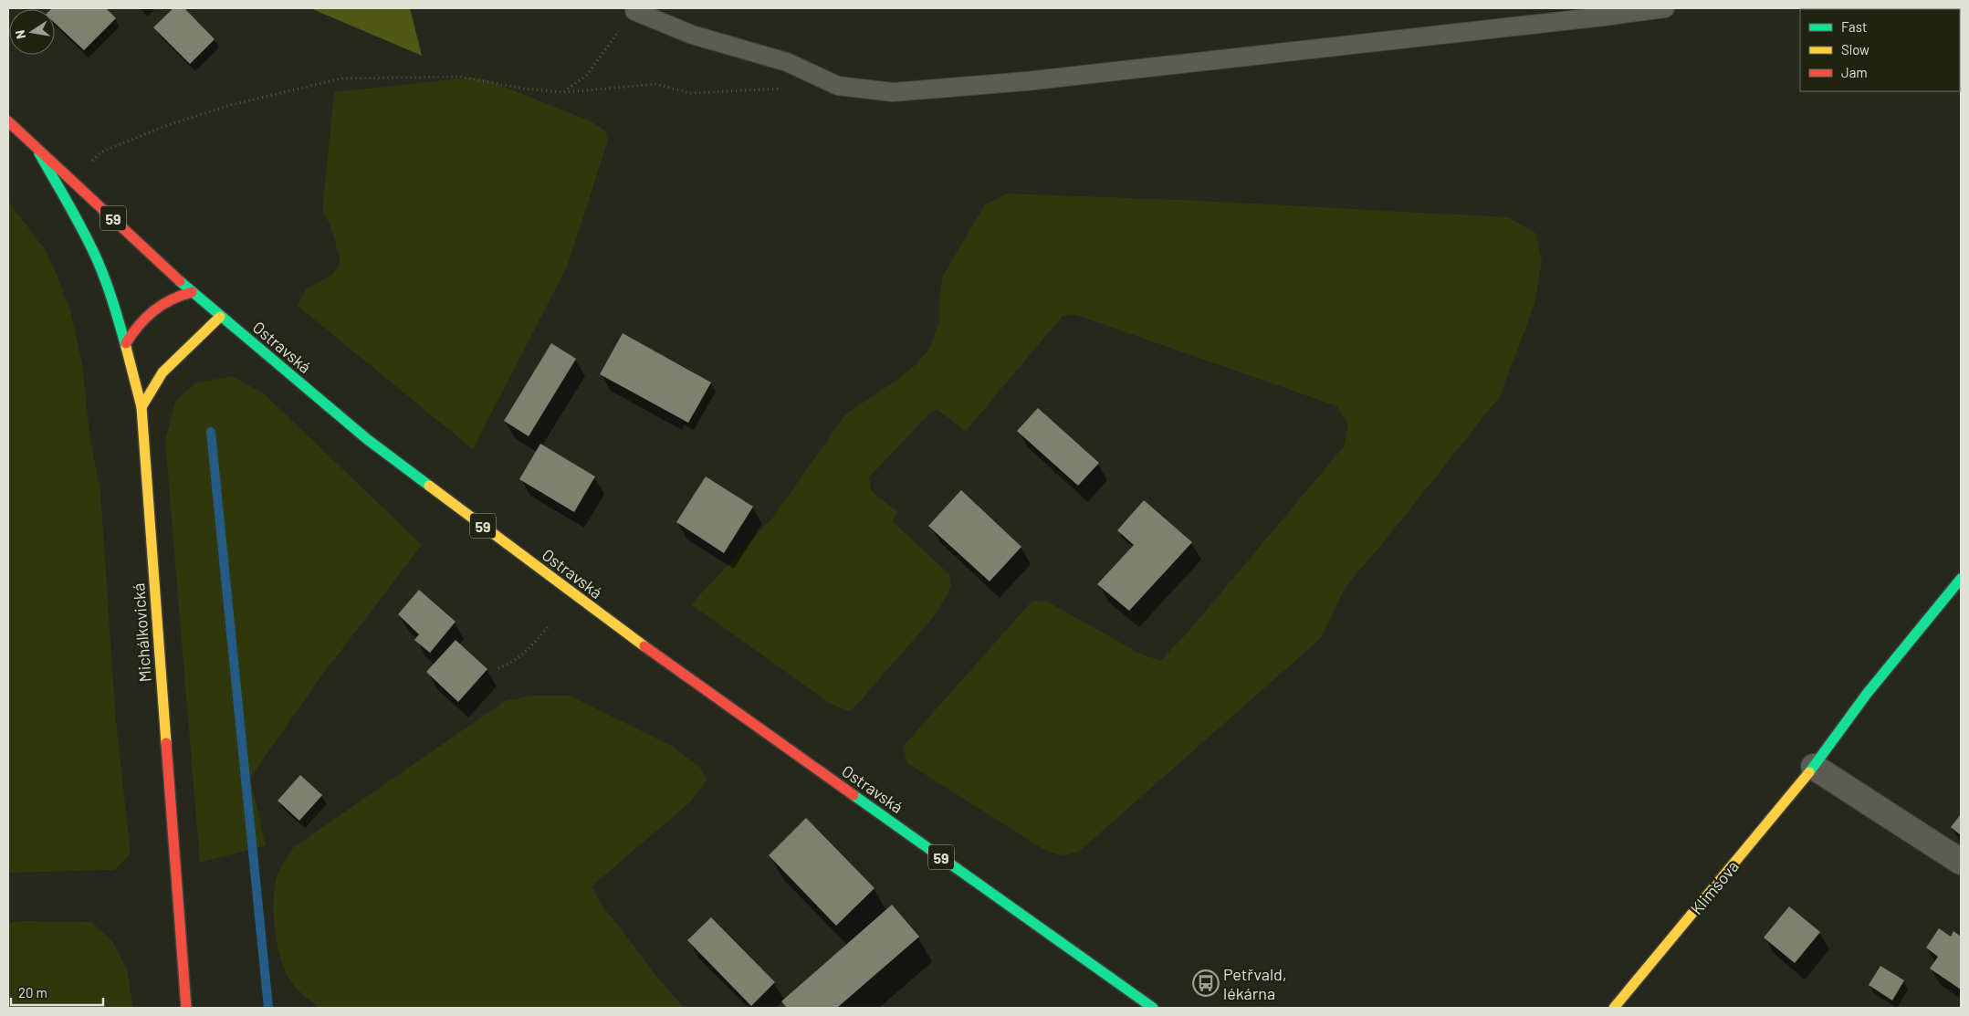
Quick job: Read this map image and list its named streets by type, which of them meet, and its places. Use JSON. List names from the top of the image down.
{
  "streets": {
    "street": [
      "59",
      "Ostravská",
      "Michálkovická",
      "Klimšova"
    ]
  },
  "crossings": [
    ["Ostravská", "Michálkovická"]
  ],
  "places": {
    "bus stop": ["Petřvald, lékárna"]
  },
  "legend": ["Fast", "Slow", "Jam"],
  "scale_bar": "20 m",
  "north": "left"
}
